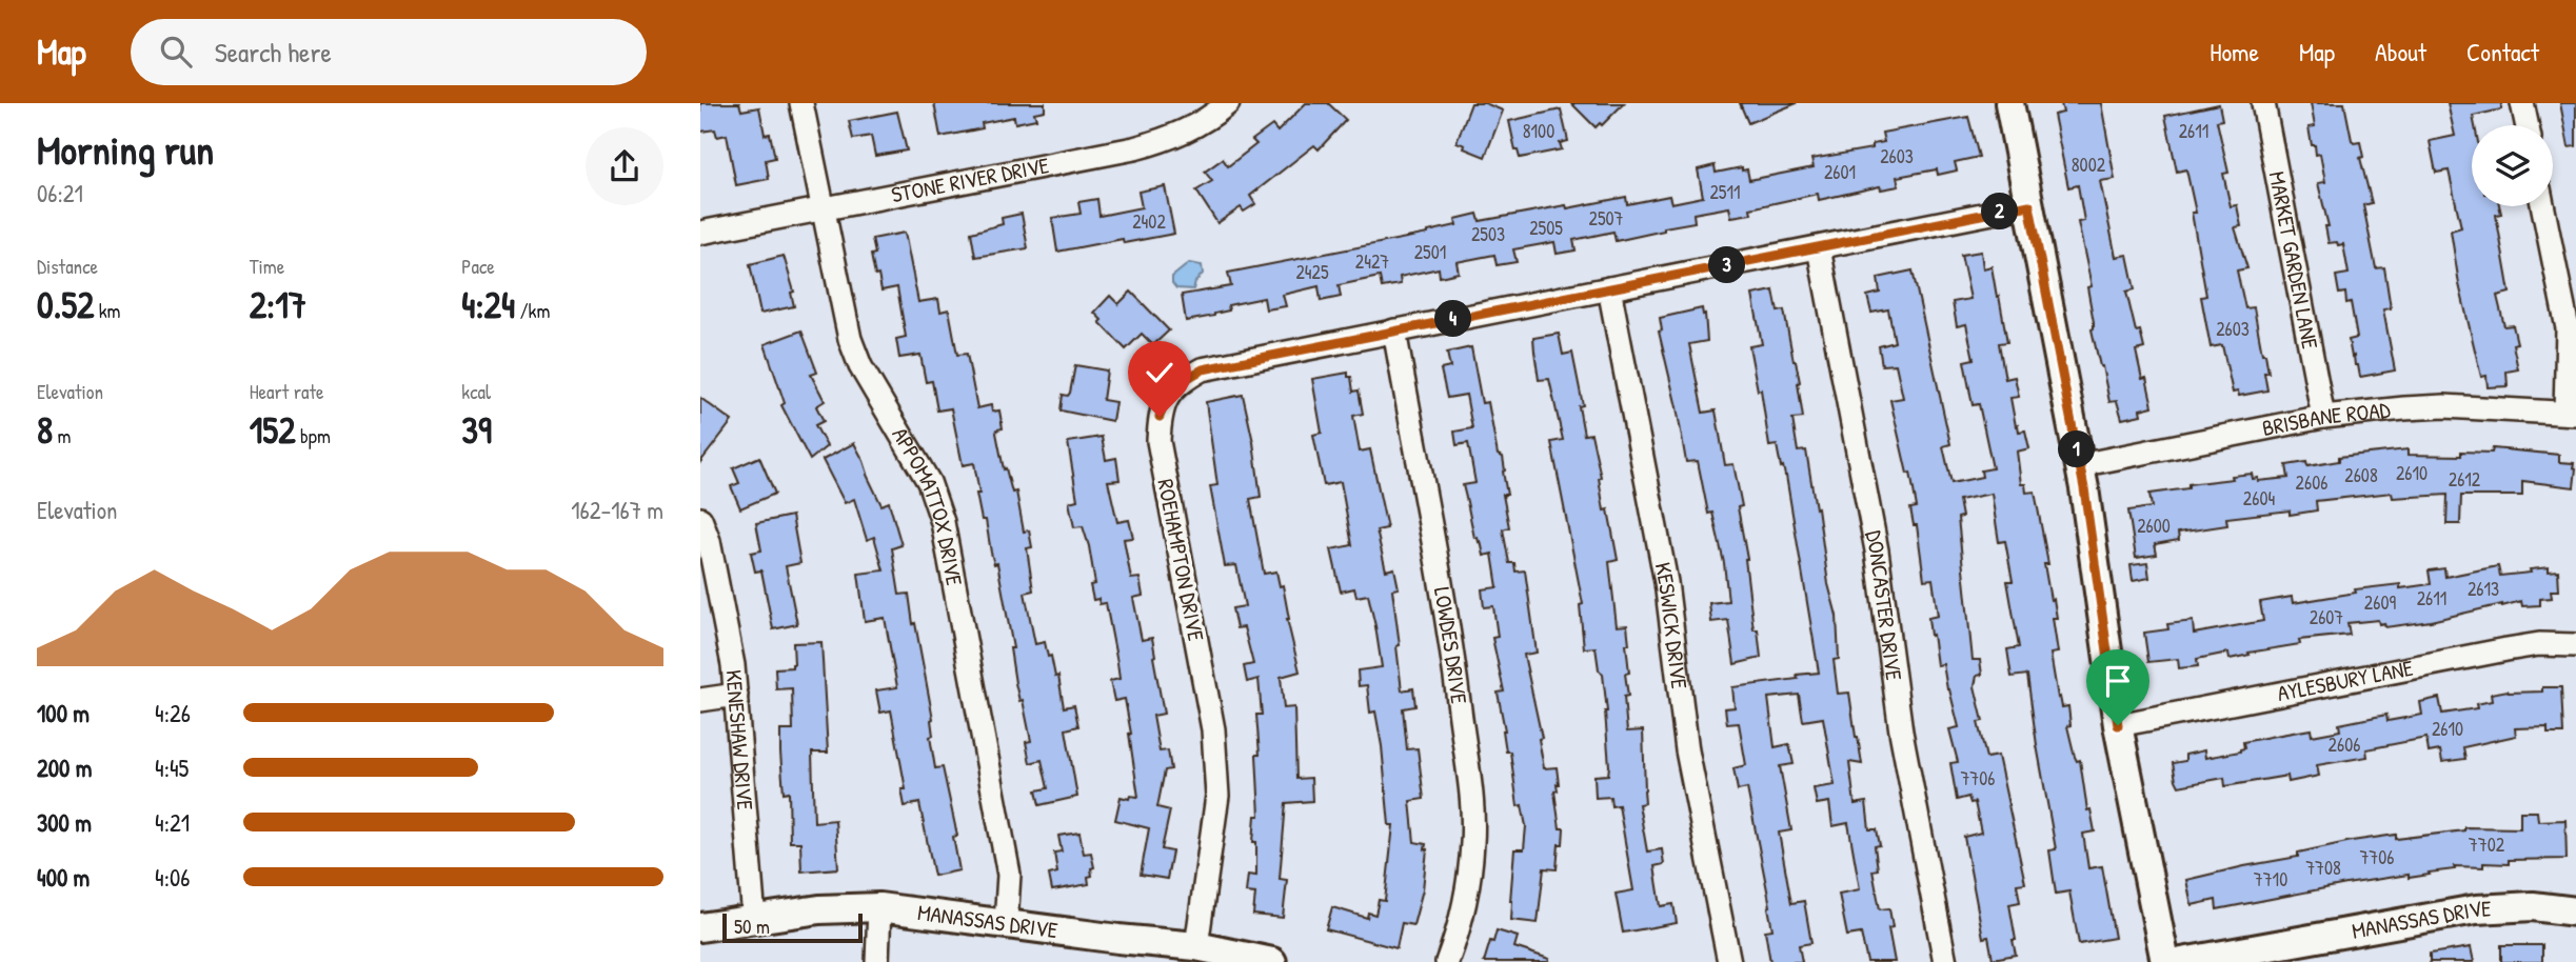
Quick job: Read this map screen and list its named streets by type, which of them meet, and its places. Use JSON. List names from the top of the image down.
{
  "streets": {
    "street": [
      "STONE RIVER DRIVE",
      "MARKET GARDEN LANE",
      "BRISBANE ROAD",
      "APPOMATTOX DRIVE",
      "ROEHAMPTON DRIVE",
      "DONCASTER DRIVE",
      "KESWICK DRIVE",
      "LOWDES DRIVE",
      "AYLESBURY LANE",
      "KENESHAW DRIVE",
      "MANASSAS DRIVE"
    ]
  },
  "crossings": [
    ["STONE RIVER DRIVE", "APPOMATTOX DRIVE"],
    ["MARKET GARDEN LANE", "BRISBANE ROAD"],
    ["APPOMATTOX DRIVE", "MANASSAS DRIVE"],
    ["ROEHAMPTON DRIVE", "DONCASTER DRIVE"],
    ["ROEHAMPTON DRIVE", "KESWICK DRIVE"],
    ["ROEHAMPTON DRIVE", "LOWDES DRIVE"],
    ["ROEHAMPTON DRIVE", "MANASSAS DRIVE"],
    ["KENESHAW DRIVE", "MANASSAS DRIVE"]
  ],
  "house_numbers": [
    "8100",
    "2611",
    "2603",
    "8002",
    "2601",
    "2511",
    "2507",
    "2402",
    "2505",
    "2503",
    "2501",
    "2427",
    "2425",
    "2603",
    "2610",
    "2608",
    "2612",
    "2606",
    "2604",
    "2600",
    "2613",
    "2611",
    "2609",
    "2607",
    "2610",
    "2606",
    "7706",
    "7702",
    "7706",
    "7708",
    "7710"
  ],
  "scale_bar": "50 m",
  "page": {
    "header": "Map",
    "search": "Search here",
    "nav": [
      "Home",
      "Map",
      "About",
      "Contact"
    ],
    "heading": ["Morning run", "06:21"],
    "pins": [
      "2",
      "3",
      "4",
      "1"
    ],
    "stats": [
      ["Distance", "0.52 km"],
      ["Time", "2:17"],
      ["Pace", "4:24 /km"],
      ["Elevation", "8 m"],
      ["Heart rate", "152 bpm"],
      ["kcal", "39"]
    ],
    "chart": ["Elevation", "162–167 m"],
    "list": [
      {
        "name": "100 m",
        "note": "4:26"
      },
      {
        "name": "200 m",
        "note": "4:45"
      },
      {
        "name": "300 m",
        "note": "4:21"
      },
      {
        "name": "400 m",
        "note": "4:06"
      }
    ],
    "scale": "50 m"
  }
}
